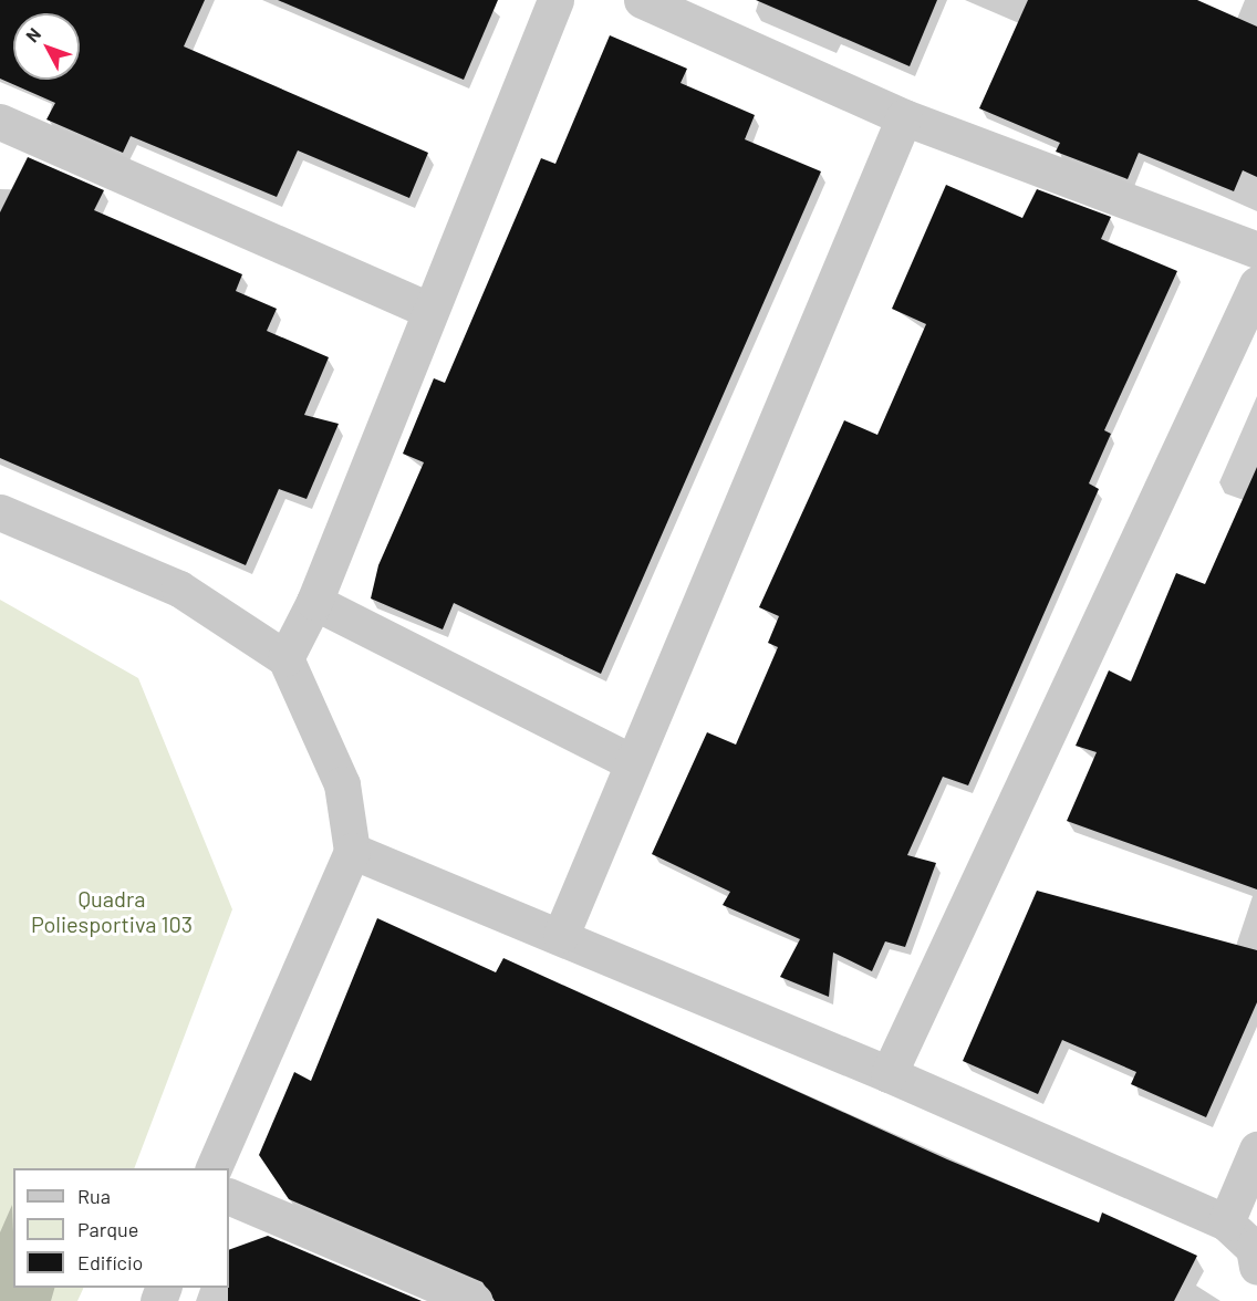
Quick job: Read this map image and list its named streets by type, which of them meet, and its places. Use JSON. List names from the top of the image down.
{
  "parks": ["Quadra Poliesportiva 103"],
  "legend": ["Rua", "Parque", "Edifício"],
  "north": "top left"
}
